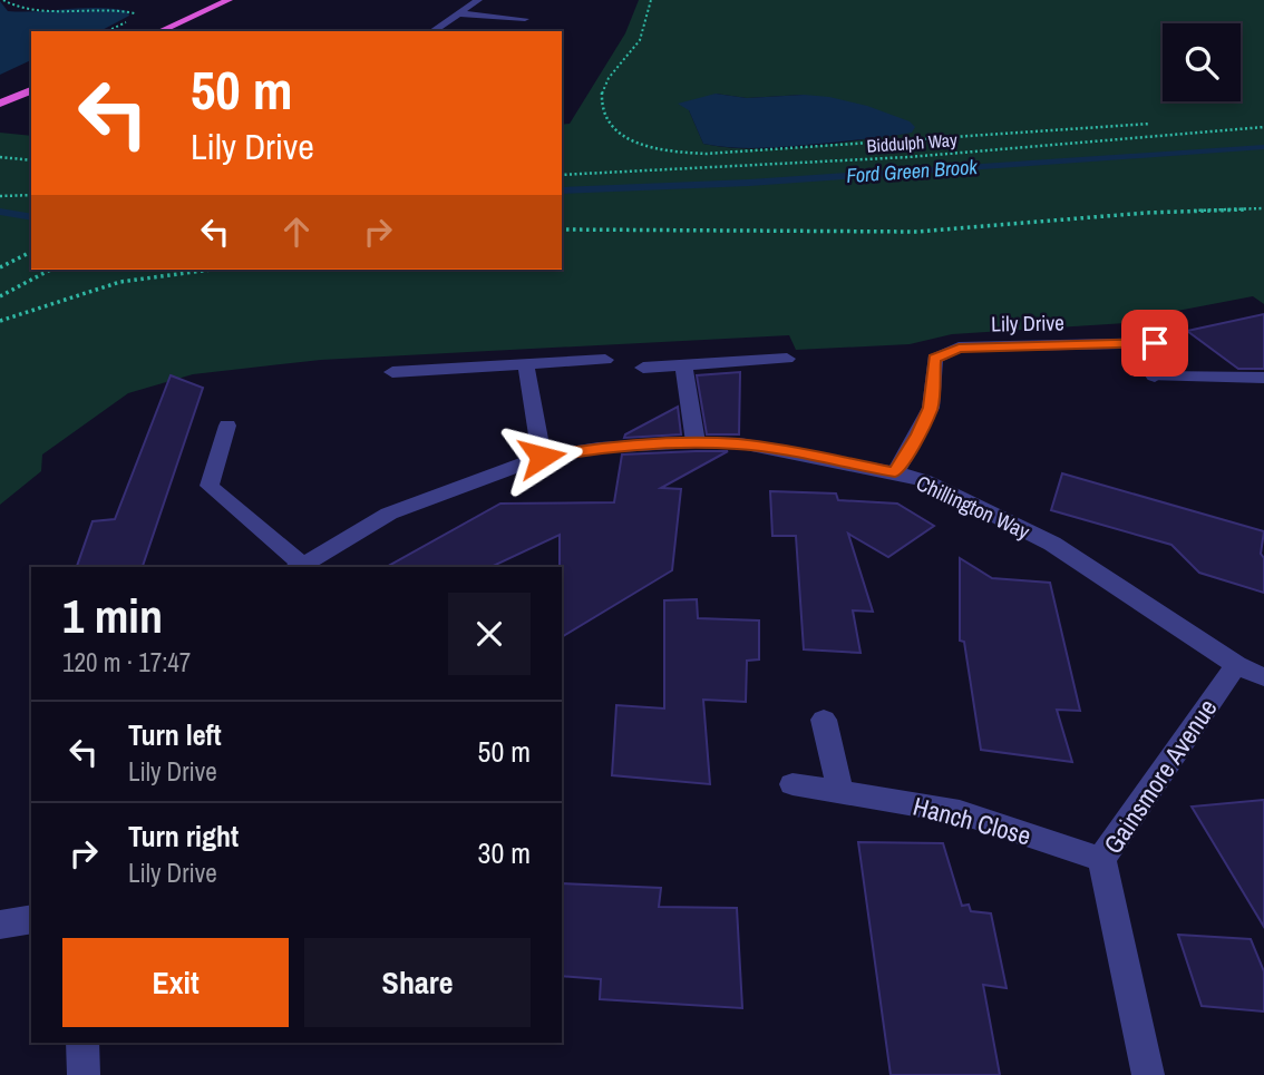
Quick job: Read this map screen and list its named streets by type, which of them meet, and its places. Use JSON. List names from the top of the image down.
{
  "streets": {
    "street": [
      "Lily Drive",
      "Chillington Way",
      "Gainsmore Avenue",
      "Hanch Close"
    ],
    "path": ["Biddulph Way"]
  },
  "crossings": [
    ["Lily Drive", "Chillington Way"],
    ["Chillington Way", "Gainsmore Avenue"],
    ["Gainsmore Avenue", "Hanch Close"]
  ],
  "water": ["Ford Green Brook"],
  "page": {
    "turn": ["50 m", "Lily Drive"],
    "heading": ["1 min", "120 m · 17:47"],
    "list": [
      {
        "name": "Turn left",
        "note": "Lily Drive",
        "value": "50 m"
      },
      {
        "name": "Turn right",
        "note": "Lily Drive",
        "value": "30 m"
      }
    ],
    "buttons": ["Exit", "Share"]
  }
}
